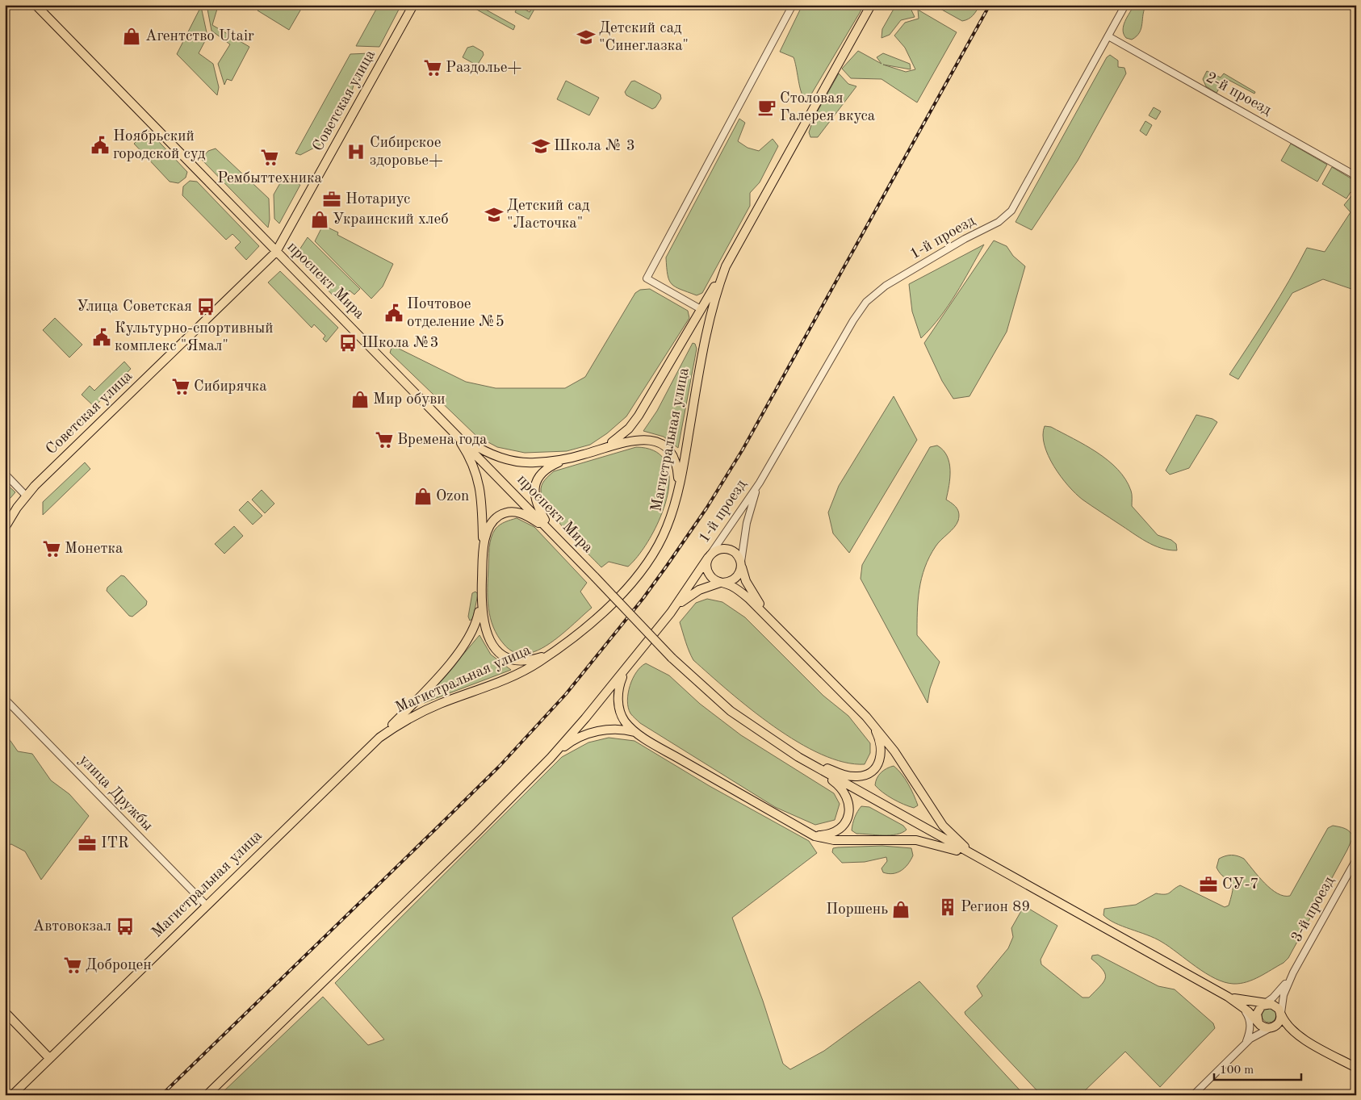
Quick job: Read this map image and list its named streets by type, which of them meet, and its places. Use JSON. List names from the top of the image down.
{
  "streets": {
    "main road": ["Советская улица", "проспект Мира", "Магистральная улица"],
    "street": [
      "2-й проезд",
      "1-й проезд",
      "улица Дружбы",
      "3-й проезд"
    ]
  },
  "crossings": [
    ["2-й проезд", "1-й проезд"],
    ["Советская улица", "проспект Мира"],
    ["Магистральная улица", "улица Дружбы"]
  ],
  "places": {
    "shop": [
      "Агентство Utair",
      "Украинский хлеб",
      "Мир обуви",
      "Ozon",
      "Поршень"
    ],
    "school or university": ["Детский сад \"Синеглазка\"", "Школа № 3", "Детский сад \"Ласточка\""],
    "supermarket": [
      "Раздолье+",
      "Рембыттехника",
      "Сибирячка",
      "Времена года",
      "Монетка",
      "Доброцен"
    ],
    "cafe": ["Столовая Галерея вкуса"],
    "public building": ["Ноябрьский городской суд", "Почтовое отделение №5", "Культурно-спортивный комплекс \"Ямал\""],
    "hospital": ["Сибирское здоровье+"],
    "office": ["Нотариус", "ITR", "СУ-7"],
    "bus stop": ["Улица Советская", "Школа №3", "Автовокзал"],
    "building": ["Регион 89"]
  },
  "scale_bar": "100 m"
}
